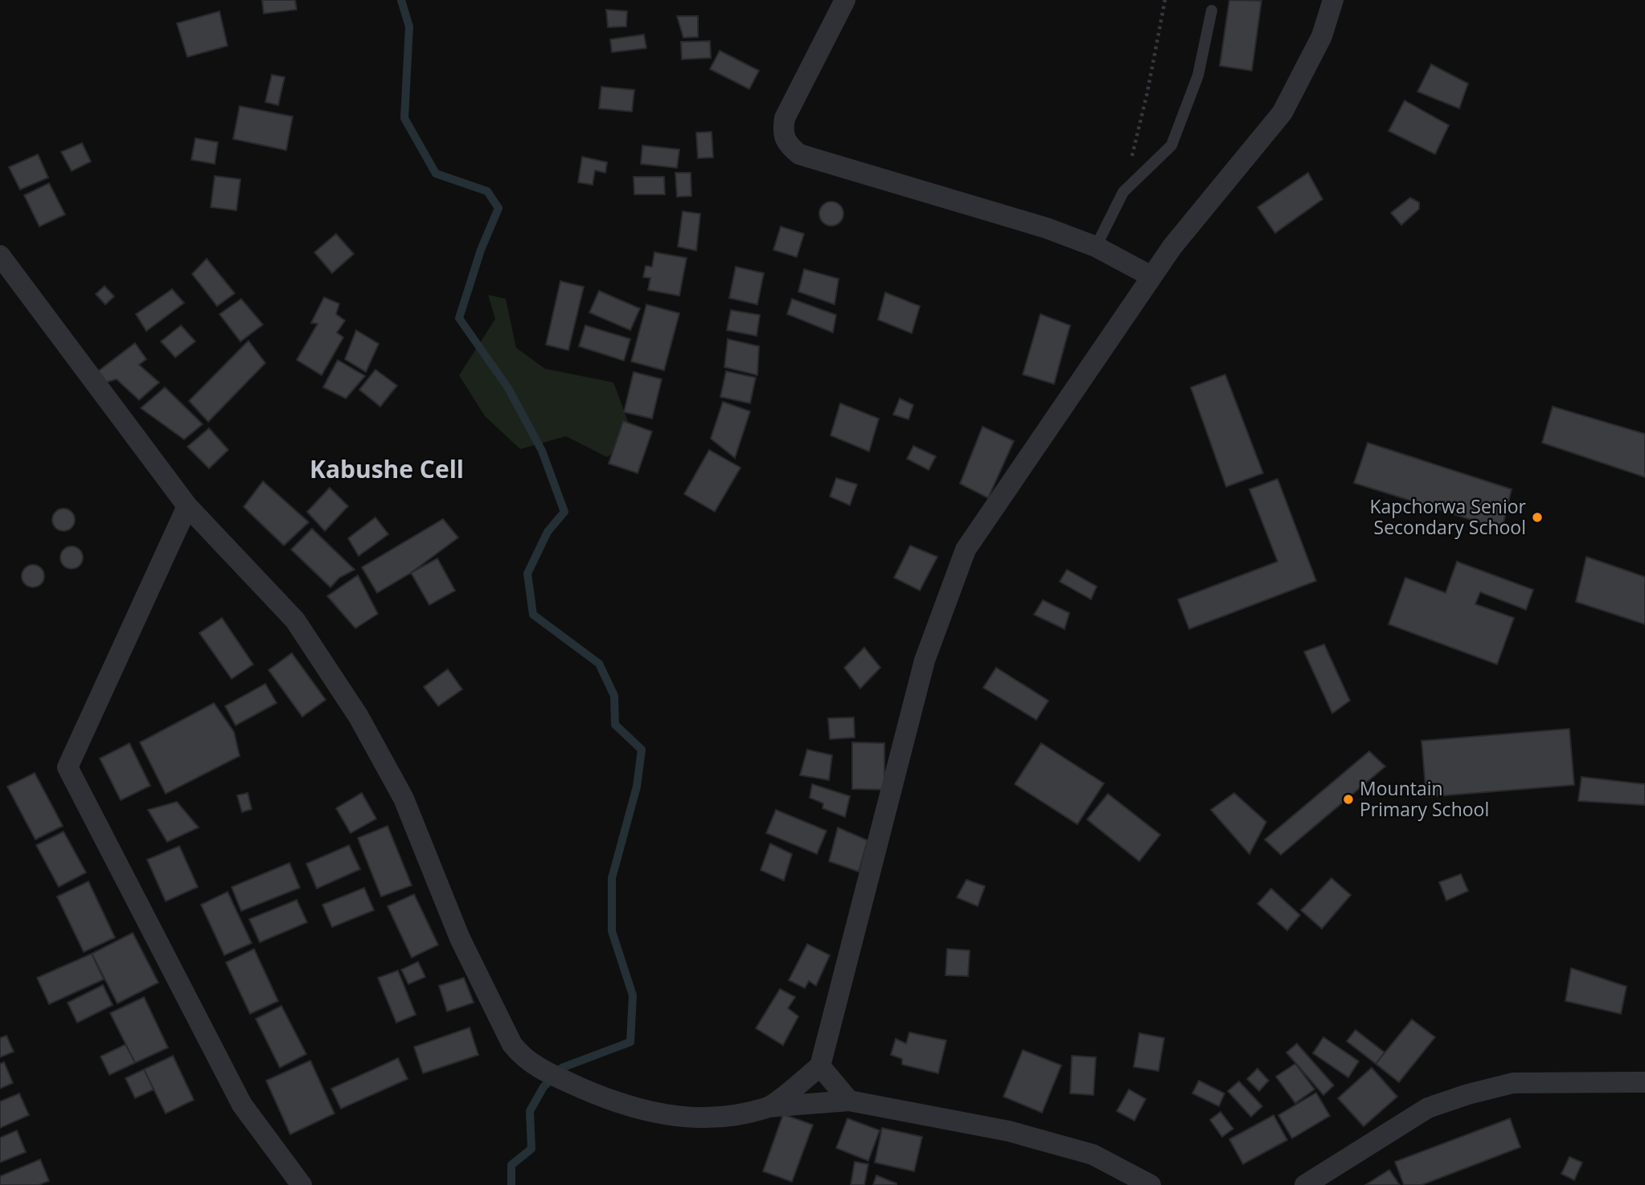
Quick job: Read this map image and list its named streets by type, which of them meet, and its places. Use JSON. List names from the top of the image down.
{
  "districts": ["Kabushe Cell"],
  "places": ["Kapchorwa Senior Secondary School", "Mountain Primary School"]
}
